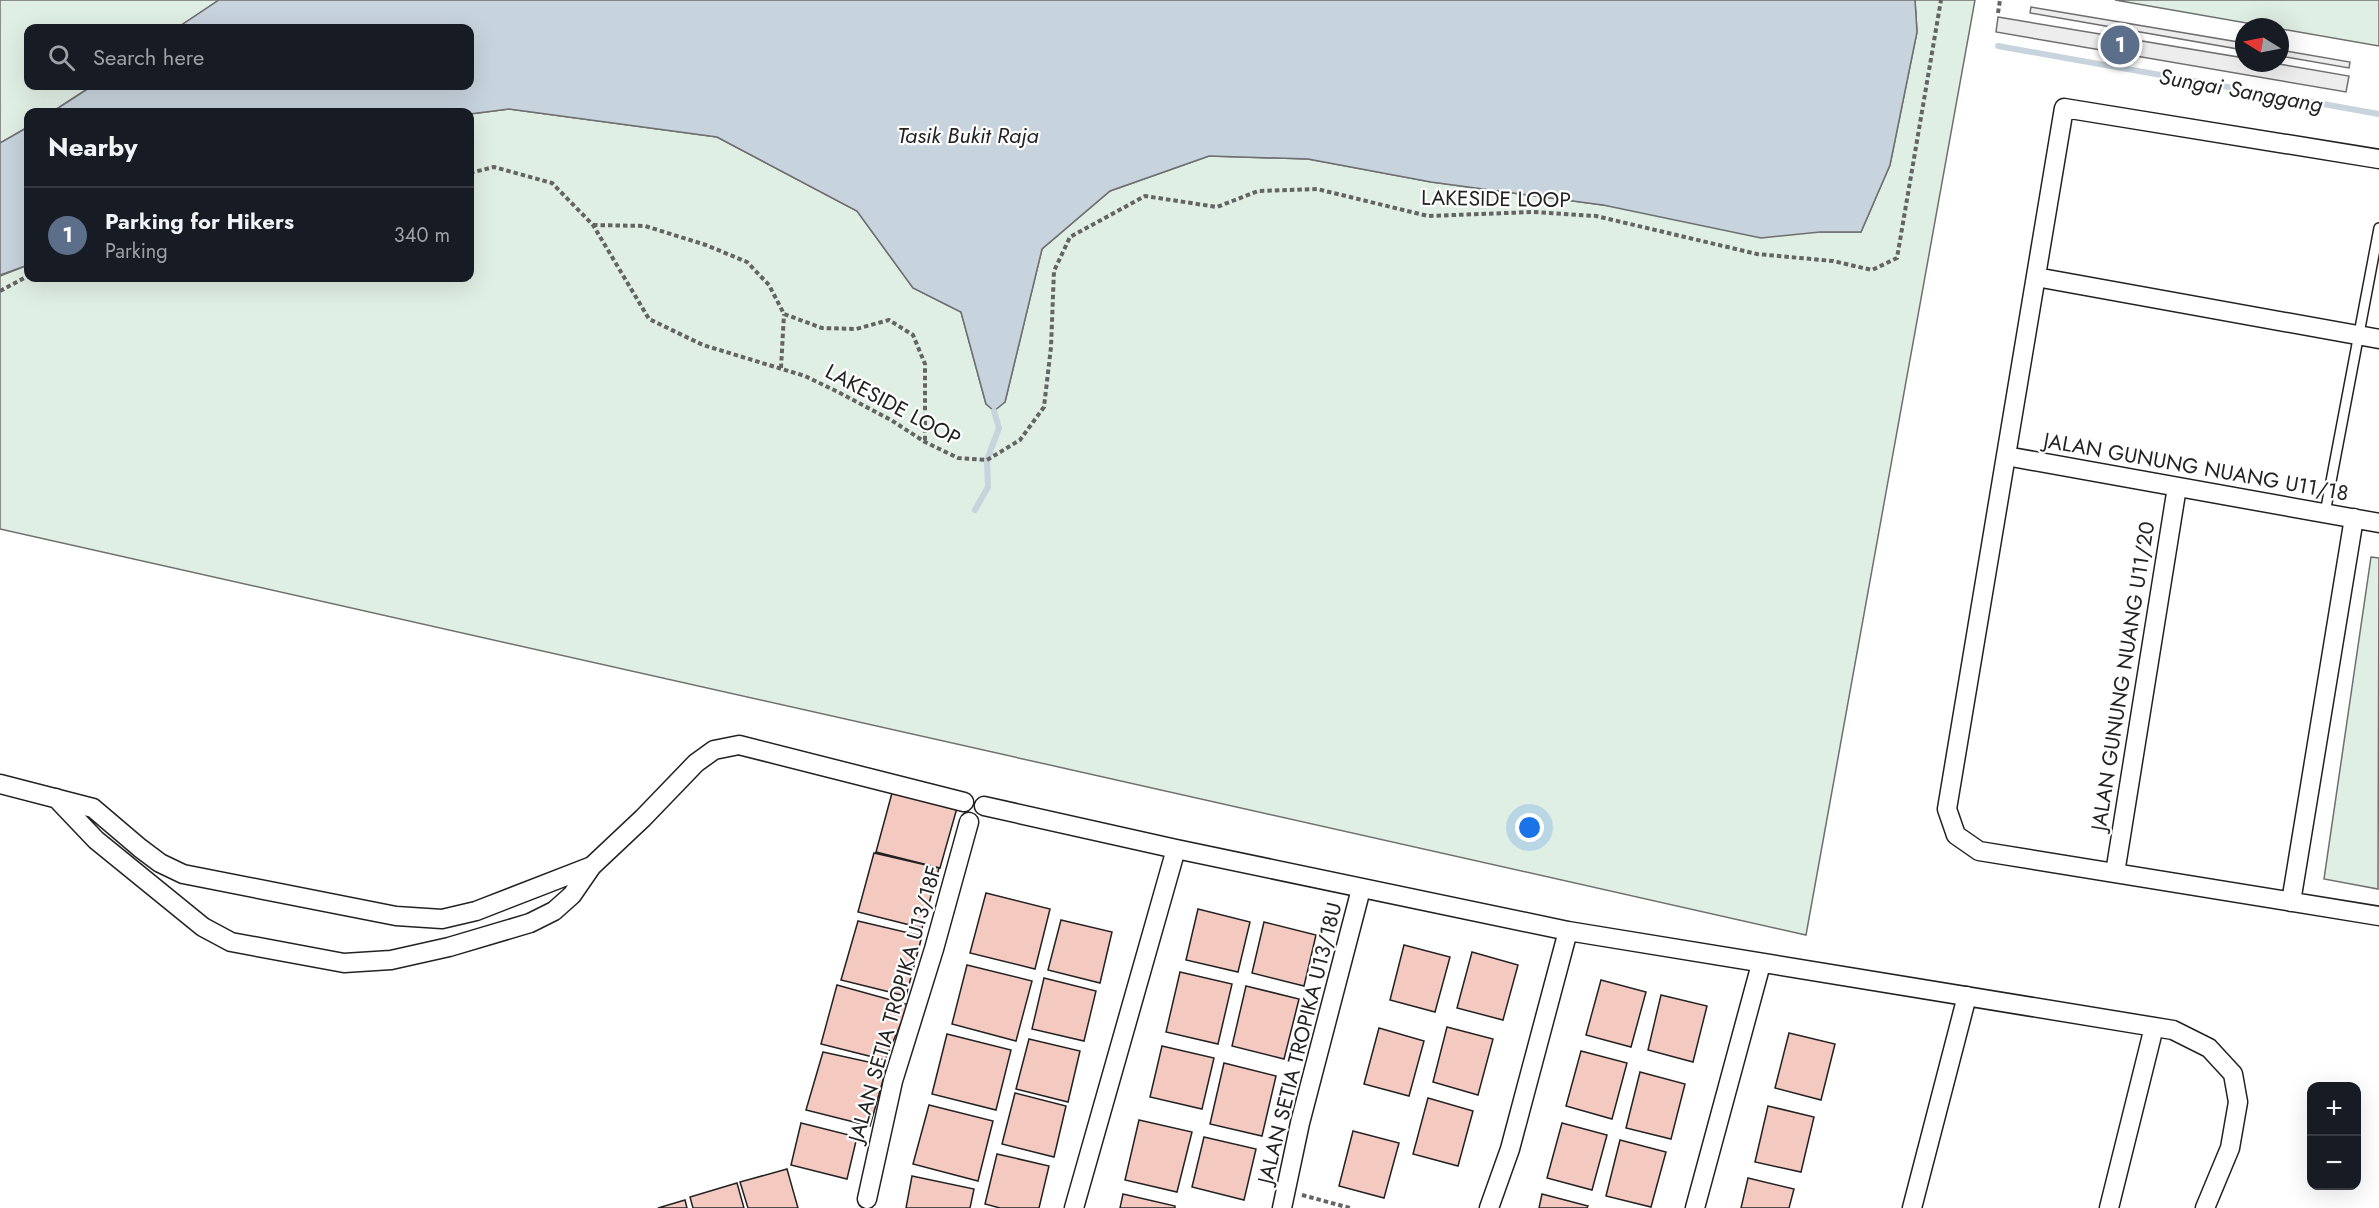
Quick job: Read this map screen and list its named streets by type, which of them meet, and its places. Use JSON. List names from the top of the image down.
{
  "streets": {
    "street": [
      "JALAN GUNUNG NUANG U11/18",
      "JALAN GUNUNG NUANG U11/20",
      "JALAN SETIA TROPIKA U13/18F",
      "JALAN SETIA TROPIKA U13/18U"
    ],
    "path": ["LAKESIDE LOOP"]
  },
  "crossings": [
    ["JALAN GUNUNG NUANG U11/18", "JALAN GUNUNG NUANG U11/20"]
  ],
  "water": ["Sungai Sanggang", "Tasik Bukit Raja"],
  "north": "left",
  "page": {
    "pins": "1",
    "search": "Search here",
    "heading": "Nearby",
    "list": [
      {
        "mark": "1",
        "name": "Parking for Hikers",
        "note": "Parking",
        "value": "340 m"
      }
    ],
    "map_buttons": ["+", "−"]
  }
}
